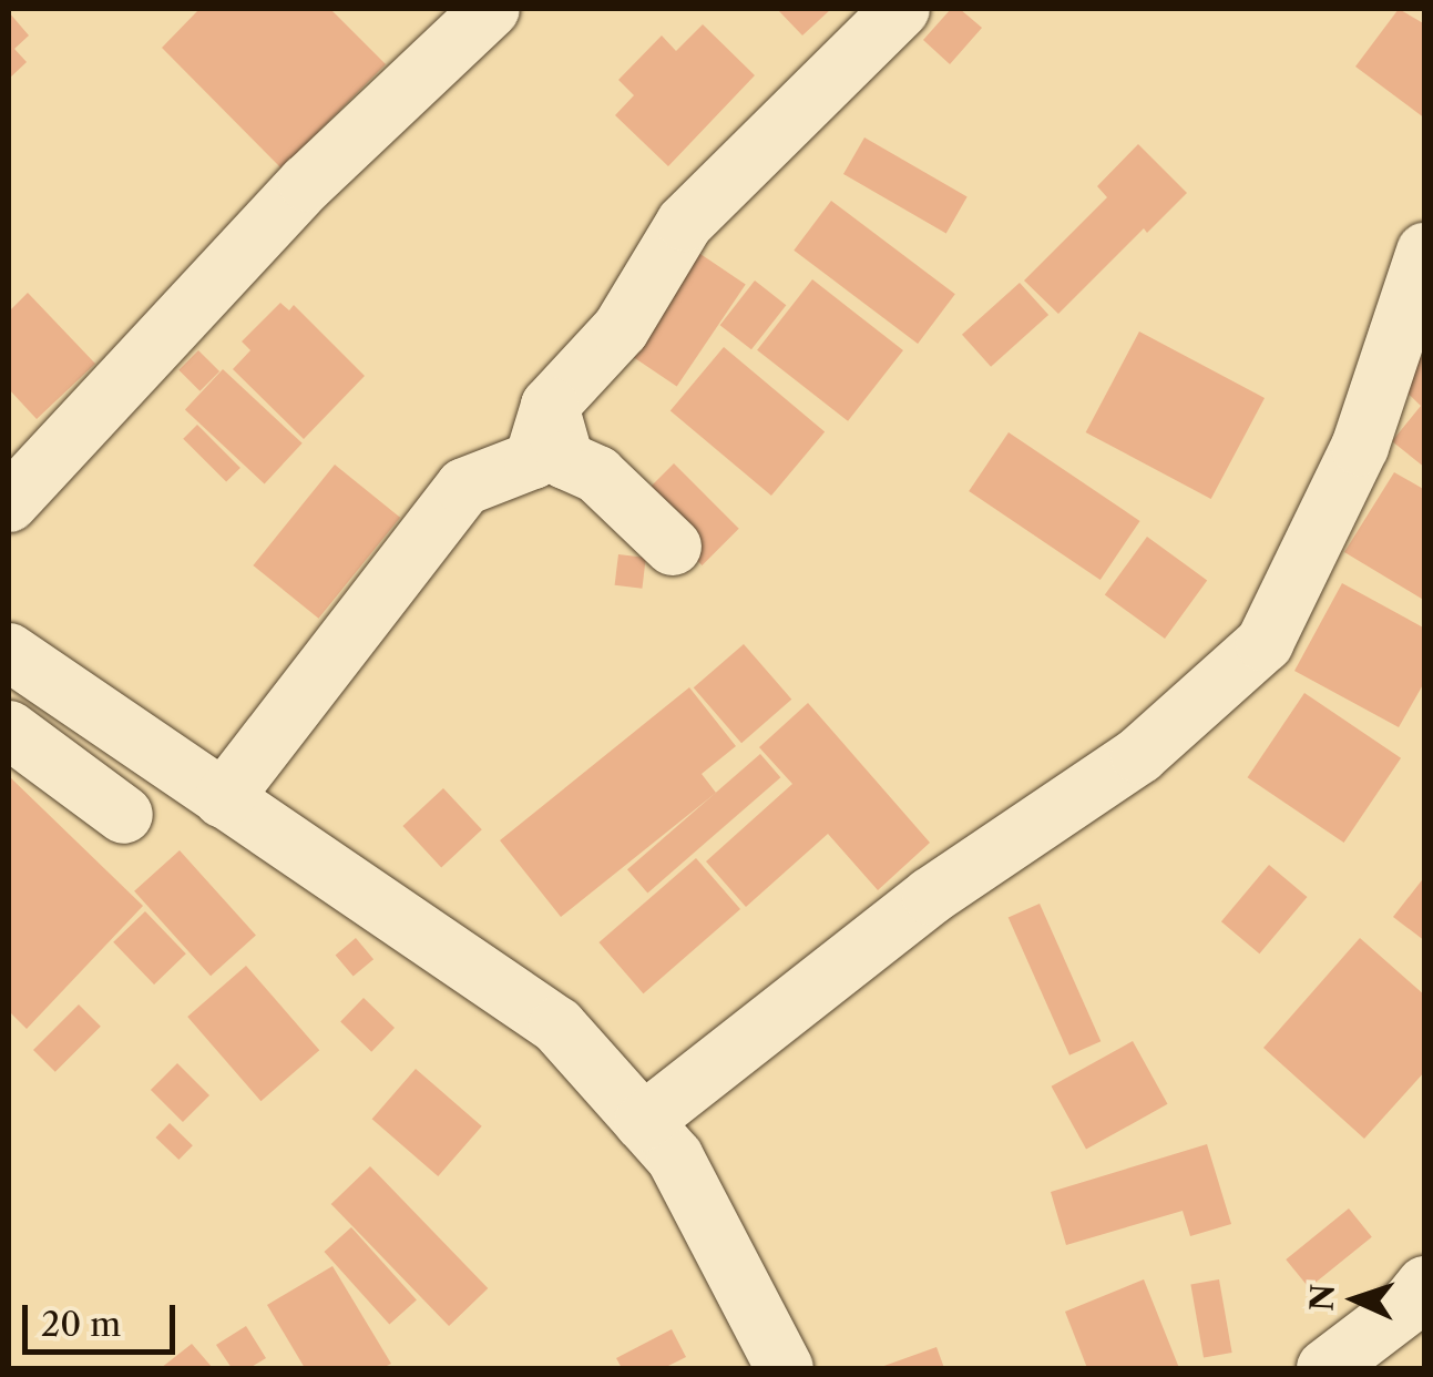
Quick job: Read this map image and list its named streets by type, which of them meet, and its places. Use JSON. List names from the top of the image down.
{
  "scale_bar": "20 m",
  "north": "left"
}
